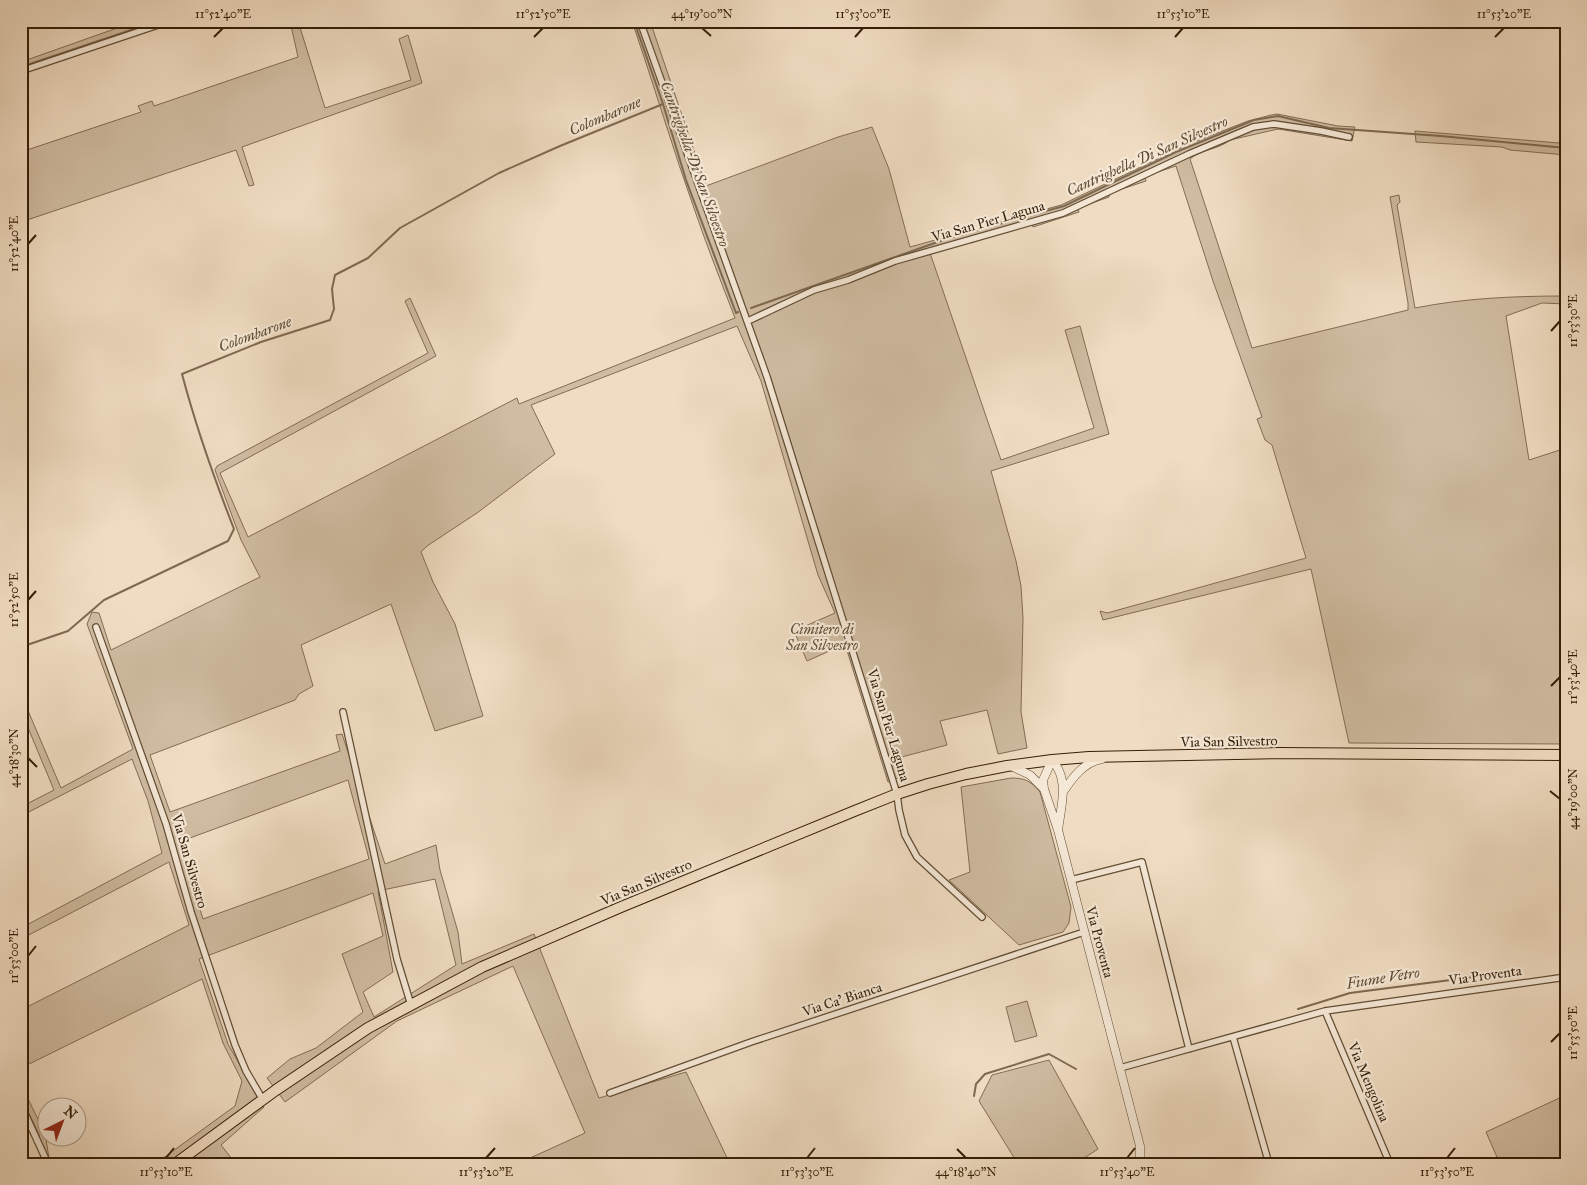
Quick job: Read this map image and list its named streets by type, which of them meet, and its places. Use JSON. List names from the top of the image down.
{
  "streets": {
    "main road": ["Via San Silvestro"],
    "street": [
      "Via San Pier Laguna",
      "Via Proventa",
      "Via Ca' Bianca",
      "Via Mengolina"
    ]
  },
  "crossings": [
    ["Via San Pier Laguna", "Via San Silvestro"],
    ["Via San Silvestro", "Via Proventa"],
    ["Via Proventa", "Via Ca' Bianca"],
    ["Via Proventa", "Via Mengolina"]
  ],
  "water": ["Colombarone", "Cantrighella Di San Silvestro", "Fiume Vetro"],
  "parks": ["Cimitero di San Silvestro"],
  "north": "top right",
  "coordinates": [
    "11°52'40\"E",
    "11°52'50\"E",
    "44°19'00\"N",
    "11°53'00\"E",
    "11°53'10\"E",
    "11°53'20\"E",
    "11°53'30\"E",
    "11°53'40\"E",
    "44°18'30\"N",
    "11°53'50\"E",
    "44°18'40\"N"
  ]
}
